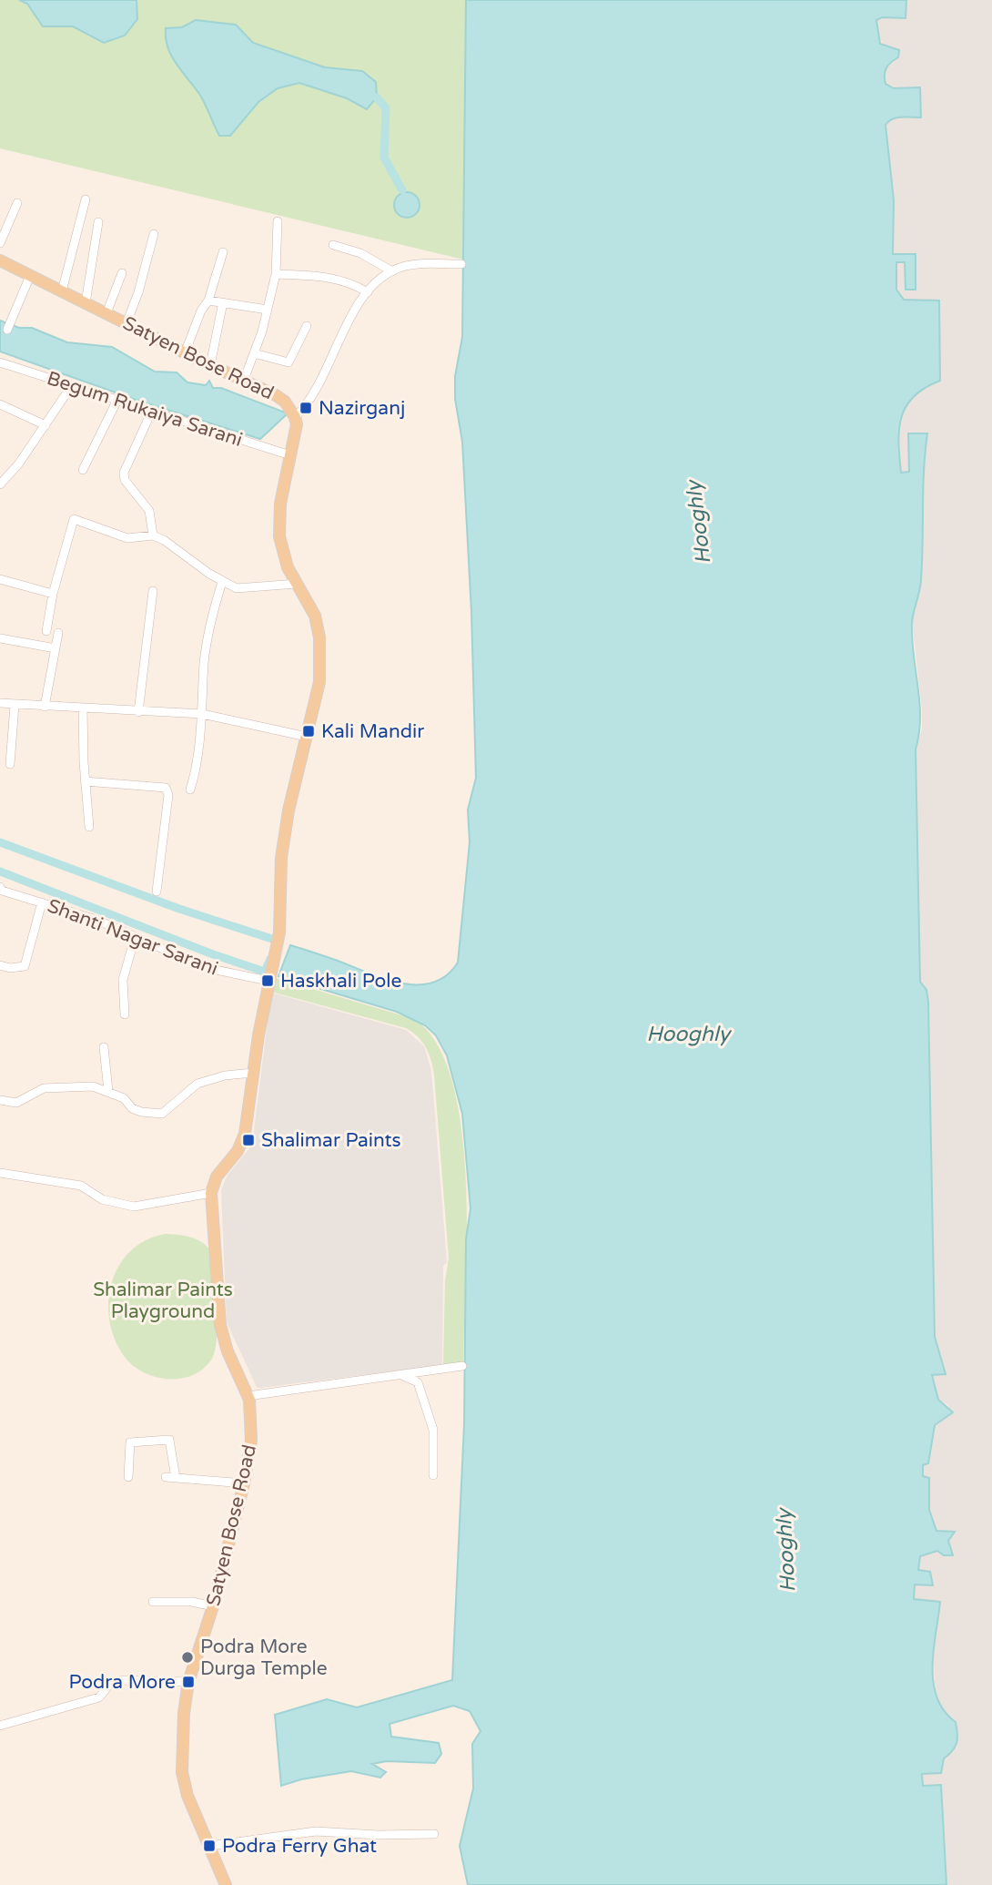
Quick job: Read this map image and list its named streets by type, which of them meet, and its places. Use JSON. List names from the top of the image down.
{
  "streets": {
    "main road": ["Satyen Bose Road"],
    "street": ["Begum Rukaiya Sarani", "Shanti Nagar Sarani"]
  },
  "water": ["Hooghly"],
  "parks": ["Shalimar Paints Playground"],
  "places": {
    "transit": [
      "Nazirganj",
      "Kali Mandir",
      "Haskhali Pole",
      "Shalimar Paints",
      "Podra More",
      "Podra Ferry Ghat"
    ],
    "other": ["Podra More Durga Temple"]
  }
}
